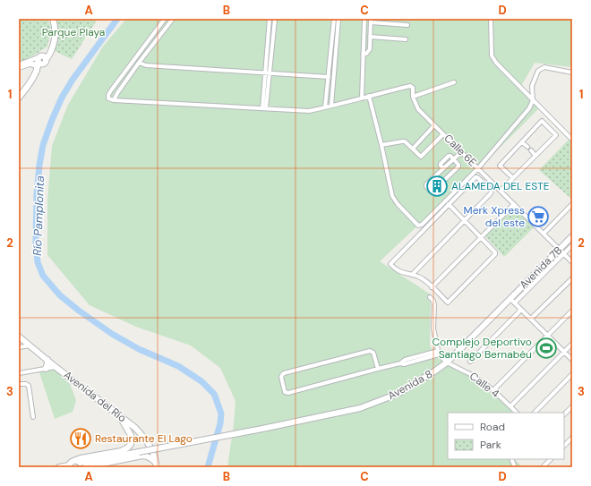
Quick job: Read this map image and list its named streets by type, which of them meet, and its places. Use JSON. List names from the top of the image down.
{
  "streets": {
    "street": [
      "Calle 6E",
      "Avenida 7B",
      "Avenida 8",
      "Calle 4",
      "Avenida del Río"
    ]
  },
  "crossings": [
    ["Calle 6E", "Avenida 7B"],
    ["Avenida 7B", "Avenida 8"],
    ["Avenida 8", "Calle 4"]
  ],
  "water": ["Río Pamplonita"],
  "parks": ["Parque Playa"],
  "places": {
    "building": ["ALAMEDA DEL ESTE"],
    "supermarket": ["Merk Xpress del este"],
    "sports": ["Complejo Deportivo Santiago Bernabéu"],
    "restaurant": ["Restaurante El Lago"]
  },
  "legend": ["Road", "Park"],
  "grid": {
    "columns": [
      "A",
      "B",
      "C",
      "D"
    ],
    "rows": ["1", "2", "3"]
  }
}
